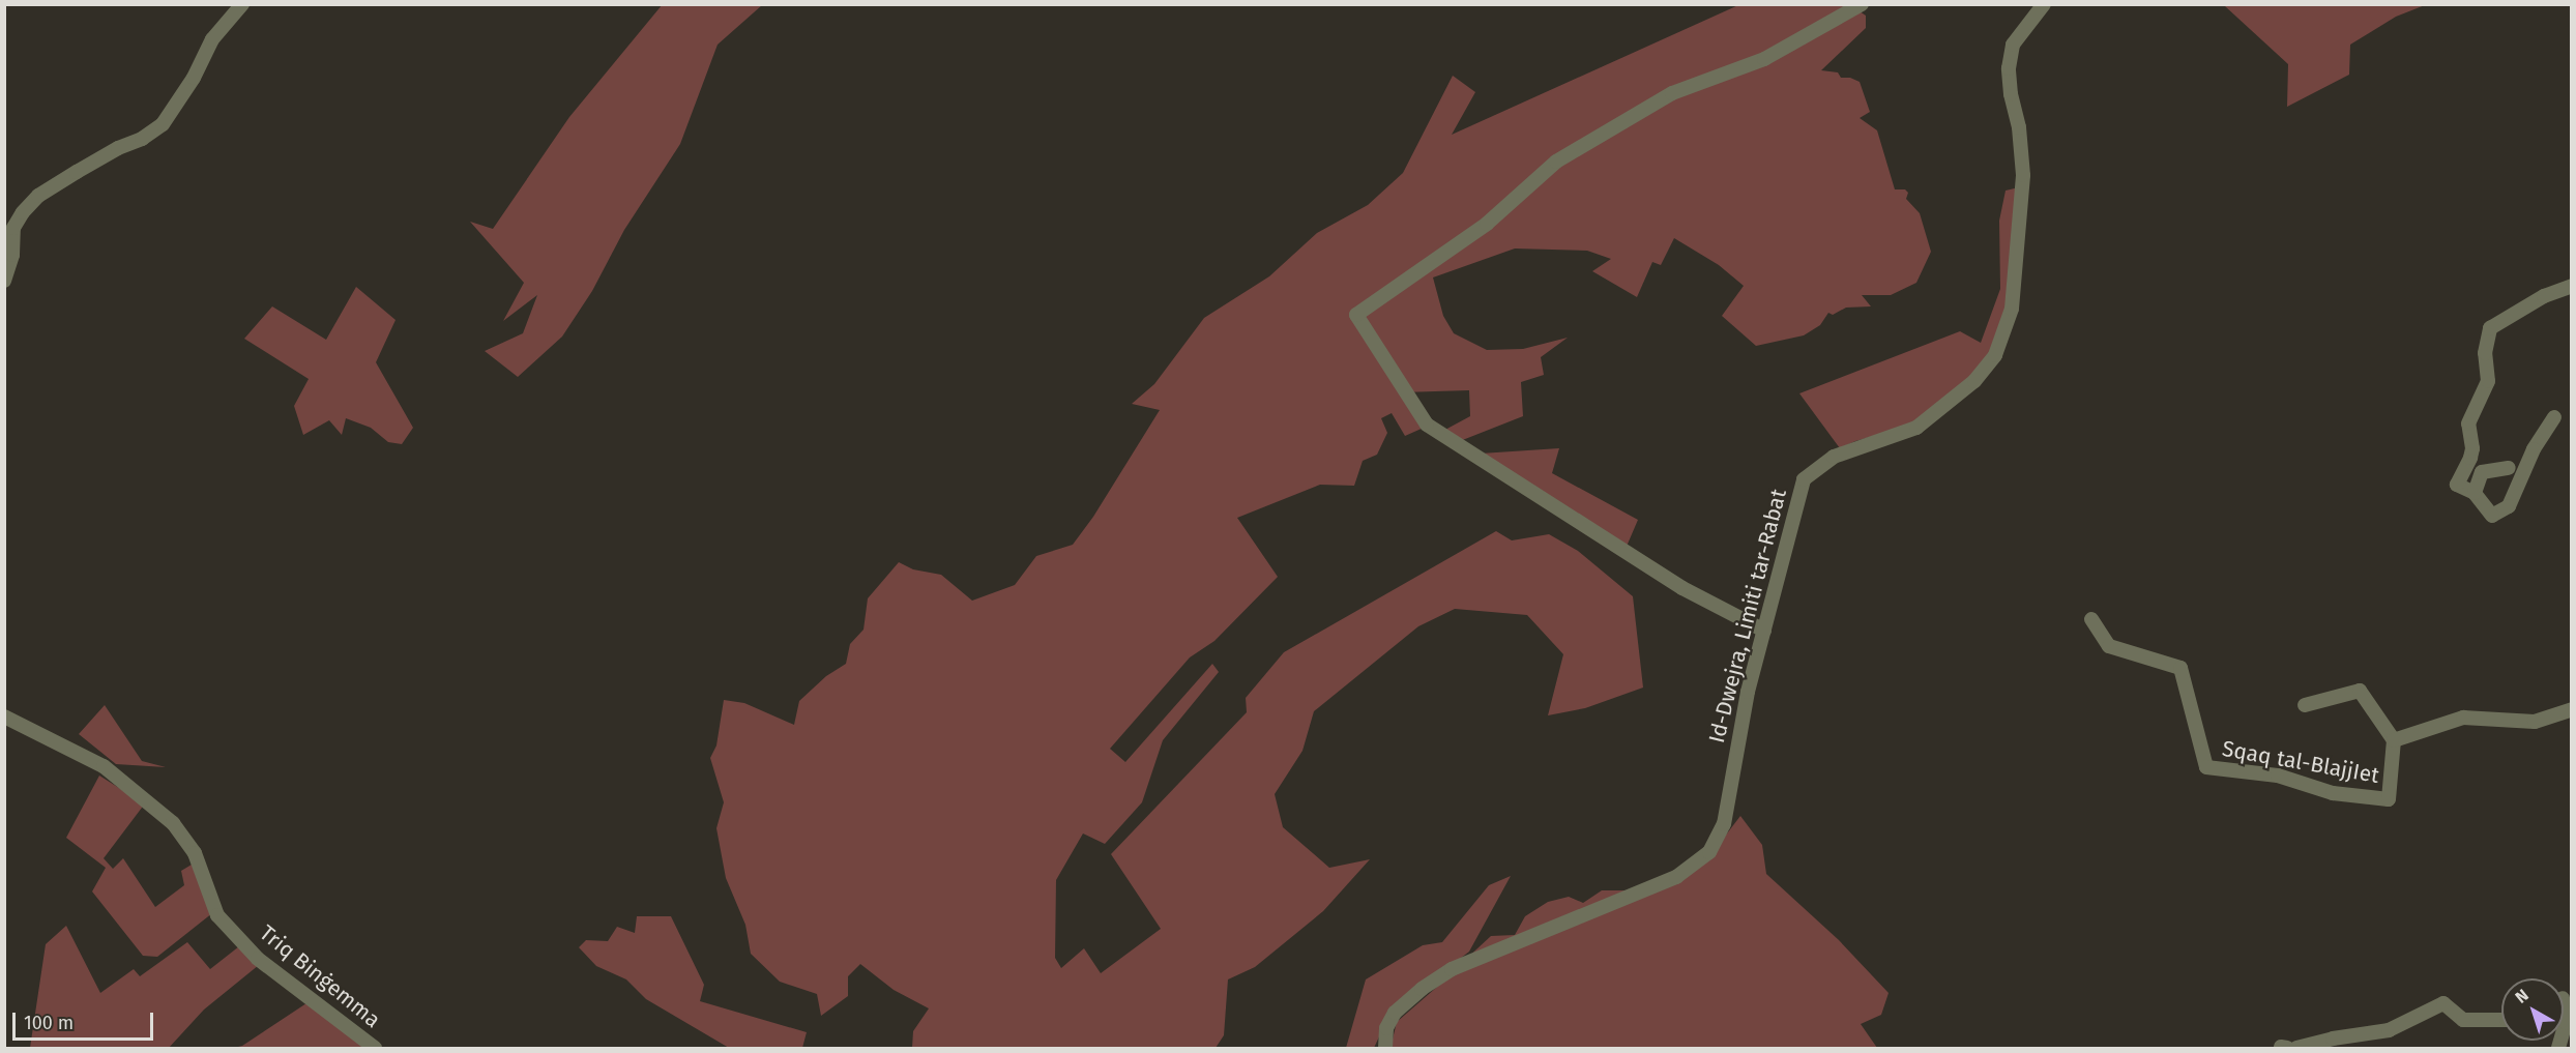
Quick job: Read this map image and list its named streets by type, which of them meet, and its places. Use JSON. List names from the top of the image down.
{
  "streets": {
    "street": ["Id-Dwejra, Limiti tar-Rabat", "Sqaq tal-BlajjIet", "Triq Binġemma"]
  },
  "scale_bar": "100 m",
  "north": "top left"
}
